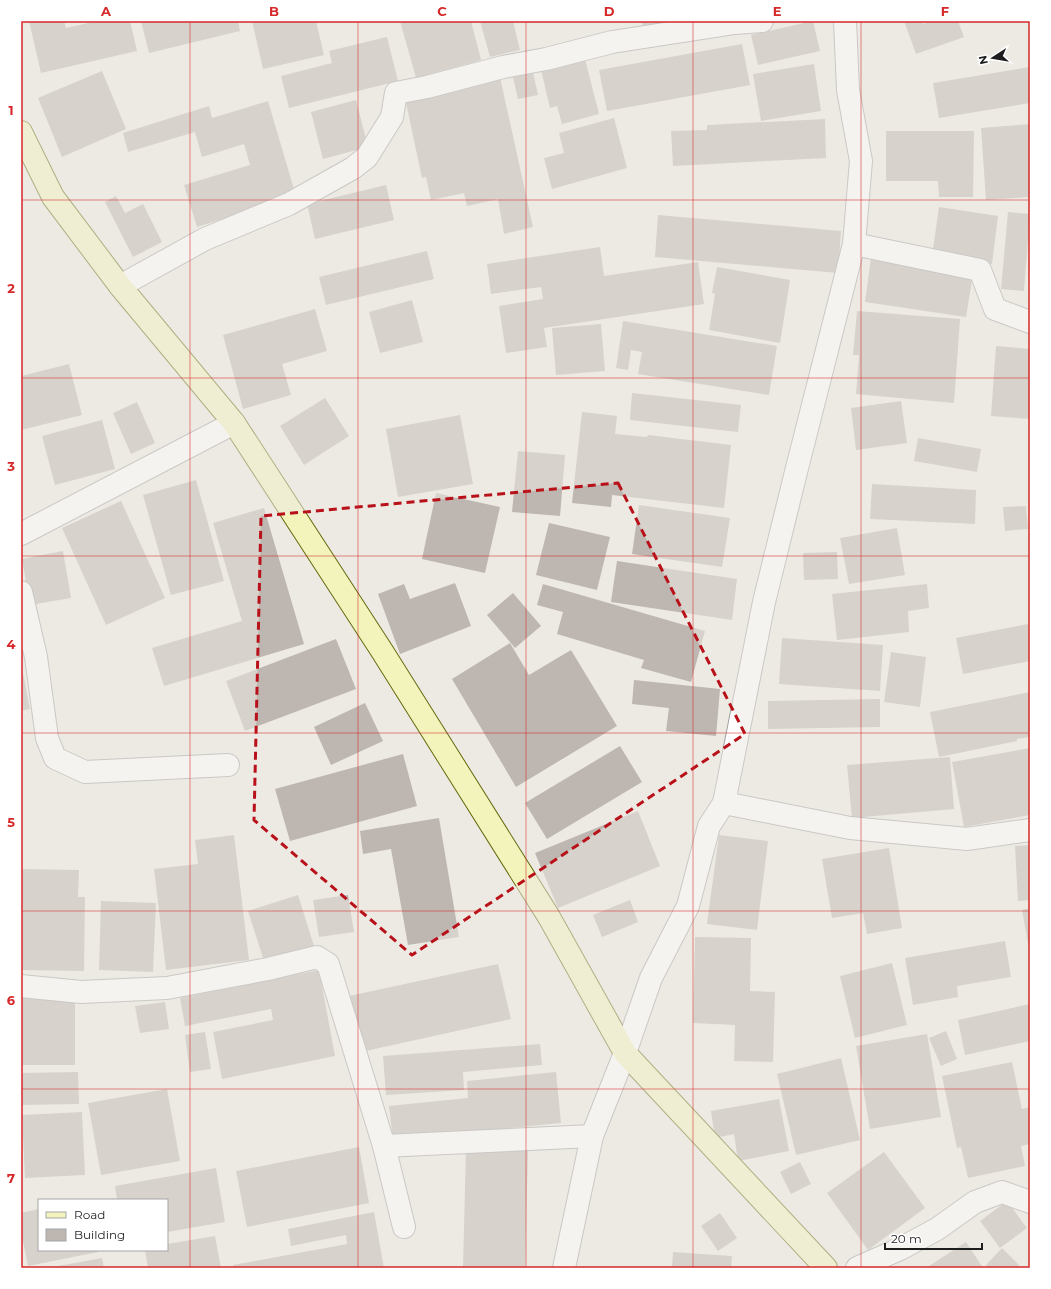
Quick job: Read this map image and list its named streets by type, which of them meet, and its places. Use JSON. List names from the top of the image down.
{
  "legend": ["Road", "Building"],
  "scale_bar": "20 m",
  "north": "left",
  "grid": {
    "columns": [
      "A",
      "B",
      "C",
      "D",
      "E",
      "F"
    ],
    "rows": [
      "1",
      "2",
      "3",
      "4",
      "5",
      "6",
      "7"
    ]
  }
}
